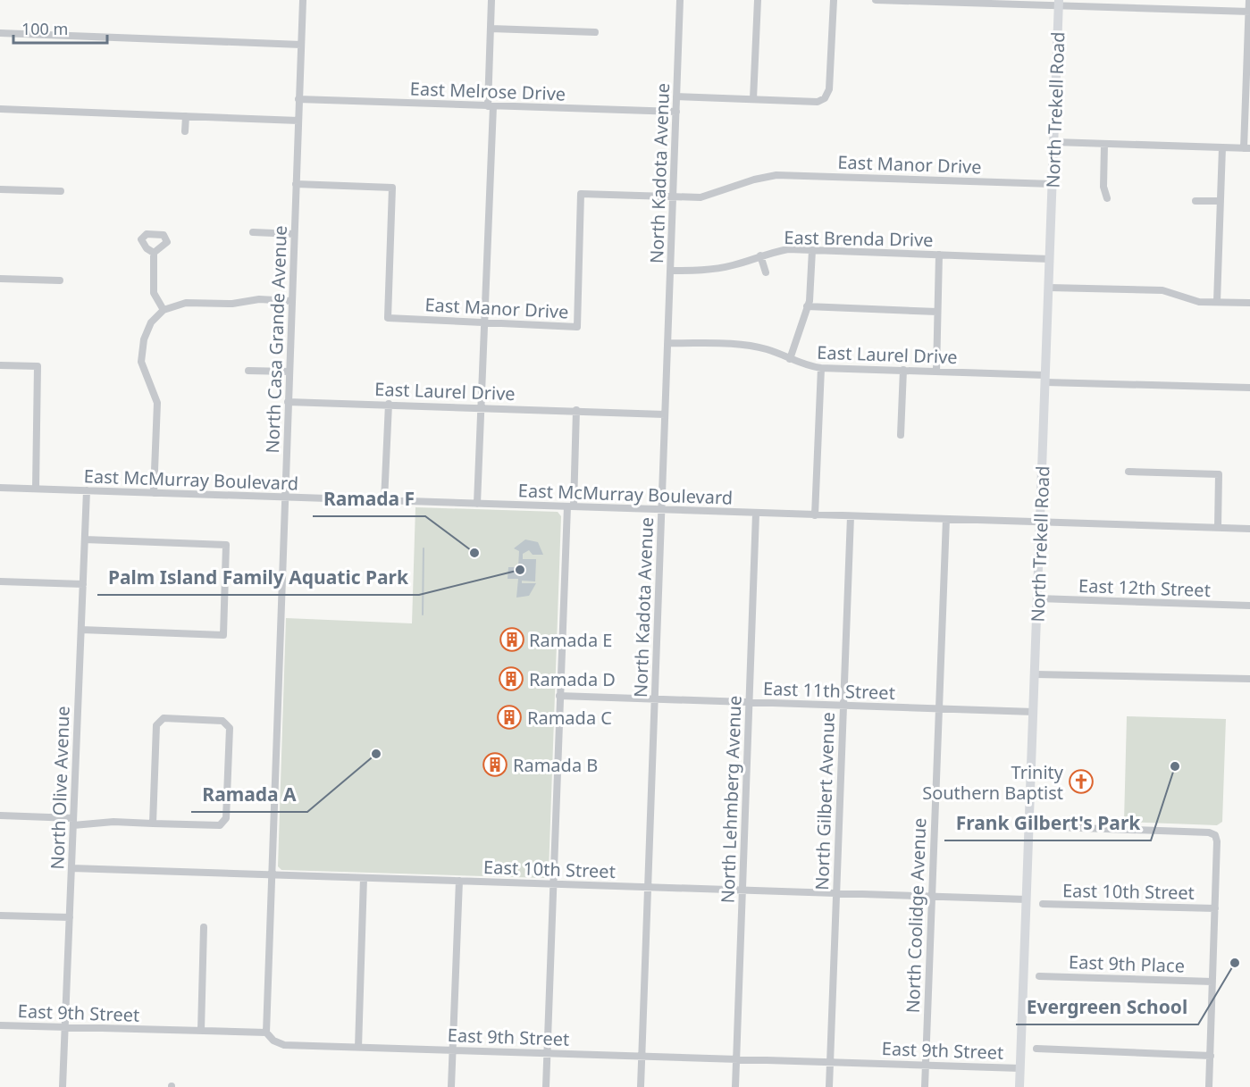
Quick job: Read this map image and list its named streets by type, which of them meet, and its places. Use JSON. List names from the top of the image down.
{
  "streets": {
    "main road": ["North Trekell Road"],
    "street": [
      "East Melrose Drive",
      "East Manor Drive",
      "North Kadota Avenue",
      "East Brenda Drive",
      "North Casa Grande Avenue",
      "East Laurel Drive",
      "East McMurray Boulevard",
      "East 12th Street",
      "East 11th Street",
      "North Olive Avenue",
      "North Lehmberg Avenue",
      "North Gilbert Avenue",
      "East 10th Street",
      "North Coolidge Avenue",
      "East 9th Place",
      "East 9th Street"
    ]
  },
  "crossings": [
    ["East Melrose Drive", "North Kadota Avenue"],
    ["East Melrose Drive", "North Casa Grande Avenue"],
    ["North Trekell Road", "East Manor Drive"],
    ["North Trekell Road", "East Brenda Drive"],
    ["North Trekell Road", "East Laurel Drive"],
    ["North Trekell Road", "East McMurray Boulevard"],
    ["North Trekell Road", "East 12th Street"],
    ["North Trekell Road", "East 11th Street"],
    ["North Trekell Road", "East 10th Street"],
    ["North Trekell Road", "East 9th Street"],
    ["East Manor Drive", "North Kadota Avenue"],
    ["East Manor Drive", "North Casa Grande Avenue"],
    ["North Kadota Avenue", "East Brenda Drive"],
    ["North Kadota Avenue", "East Laurel Drive"],
    ["North Kadota Avenue", "East McMurray Boulevard"],
    ["North Kadota Avenue", "East 11th Street"],
    ["North Kadota Avenue", "East 10th Street"],
    ["North Kadota Avenue", "East 9th Street"],
    ["North Casa Grande Avenue", "East Laurel Drive"],
    ["North Casa Grande Avenue", "East McMurray Boulevard"],
    ["North Casa Grande Avenue", "East 10th Street"],
    ["North Casa Grande Avenue", "East 9th Street"],
    ["East McMurray Boulevard", "North Olive Avenue"],
    ["East McMurray Boulevard", "North Lehmberg Avenue"],
    ["East McMurray Boulevard", "North Gilbert Avenue"],
    ["East McMurray Boulevard", "North Coolidge Avenue"],
    ["East 11th Street", "North Lehmberg Avenue"],
    ["East 11th Street", "North Gilbert Avenue"],
    ["East 11th Street", "North Coolidge Avenue"],
    ["North Olive Avenue", "East 10th Street"],
    ["North Olive Avenue", "East 9th Street"],
    ["North Lehmberg Avenue", "East 10th Street"],
    ["North Lehmberg Avenue", "East 9th Street"],
    ["North Gilbert Avenue", "East 10th Street"],
    ["North Gilbert Avenue", "East 9th Street"],
    ["East 10th Street", "North Coolidge Avenue"],
    ["North Coolidge Avenue", "East 9th Street"]
  ],
  "places": {
    "other": [
      "Ramada F",
      "Palm Island Family Aquatic Park",
      "Ramada A",
      "Frank Gilbert's Park",
      "Evergreen School"
    ],
    "building": [
      "Ramada E",
      "Ramada D",
      "Ramada C",
      "Ramada B"
    ],
    "church": ["Trinity Southern Baptist"]
  },
  "scale_bar": "100 m"
}
